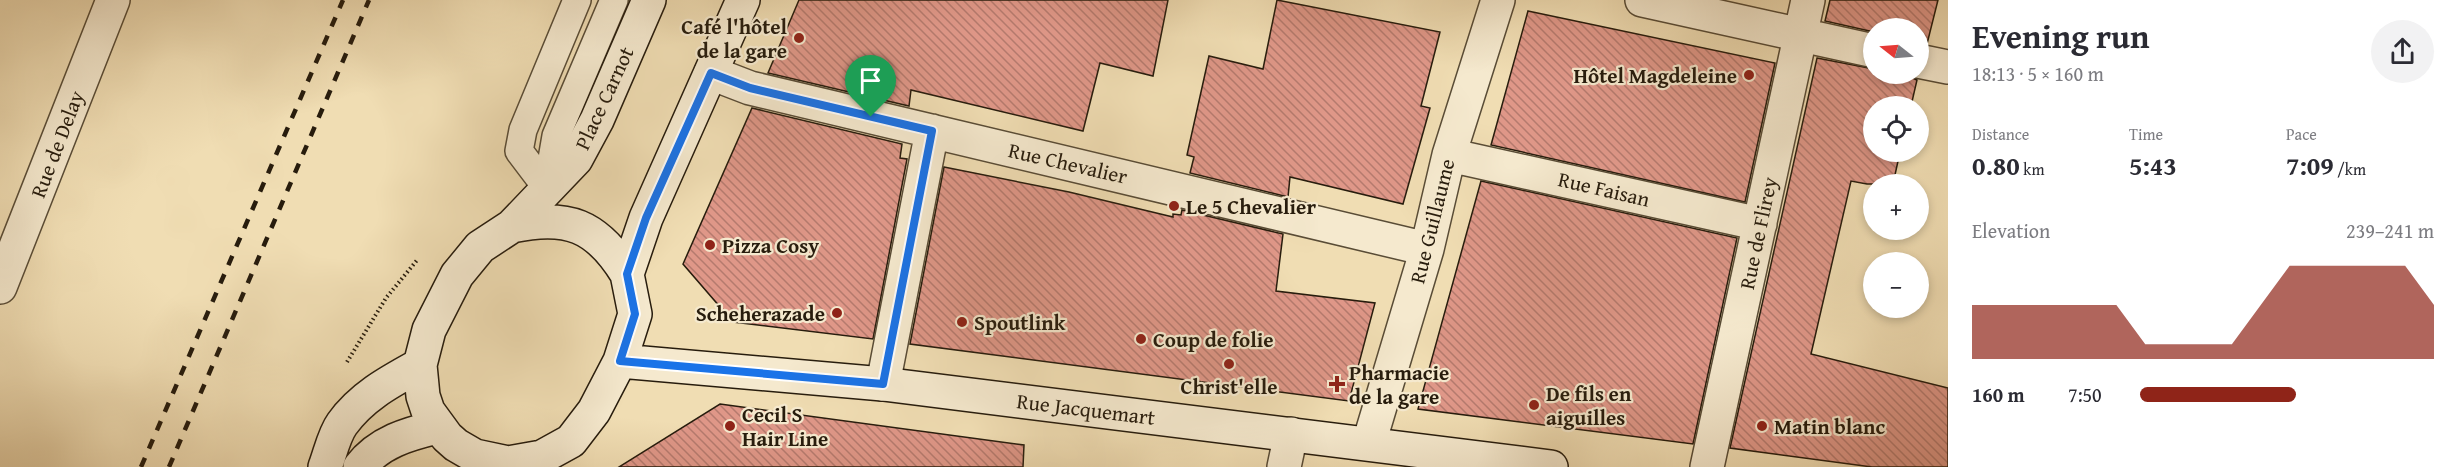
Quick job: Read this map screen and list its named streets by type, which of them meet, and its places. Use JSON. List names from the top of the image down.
{
  "streets": {
    "street": [
      "Place Carnot",
      "Rue de Delay",
      "Rue Chevalier",
      "Rue Faisan",
      "Rue Guillaume",
      "Rue de Flirey",
      "Rue Jacquemart"
    ]
  },
  "crossings": [
    ["Place Carnot", "Rue Jacquemart"],
    ["Rue Chevalier", "Rue Guillaume"],
    ["Rue Faisan", "Rue Guillaume"],
    ["Rue Faisan", "Rue de Flirey"],
    ["Rue Guillaume", "Rue Jacquemart"]
  ],
  "places": {
    "other": [
      "Café l'hôtel de la gare",
      "Hôtel Magdeleine",
      "Le 5 Chevalier",
      "Pizza Cosy",
      "Scheherazade",
      "Spoutlink",
      "Coup de folie",
      "Christ'elle",
      "De fils en aiguilles",
      "Cecil S Hair Line",
      "Matin blanc"
    ],
    "health": ["Pharmacie de la gare"]
  },
  "north": "left",
  "page": {
    "heading": ["Evening run", "18:13 · 5 × 160 m"],
    "map_buttons": ["+", "−"],
    "stats": [
      ["Distance", "0.80 km"],
      ["Time", "5:43"],
      ["Pace", "7:09 /km"]
    ],
    "chart": ["Elevation", "239–241 m"],
    "list": [
      {
        "name": "160 m",
        "note": "7:50"
      }
    ]
  }
}
